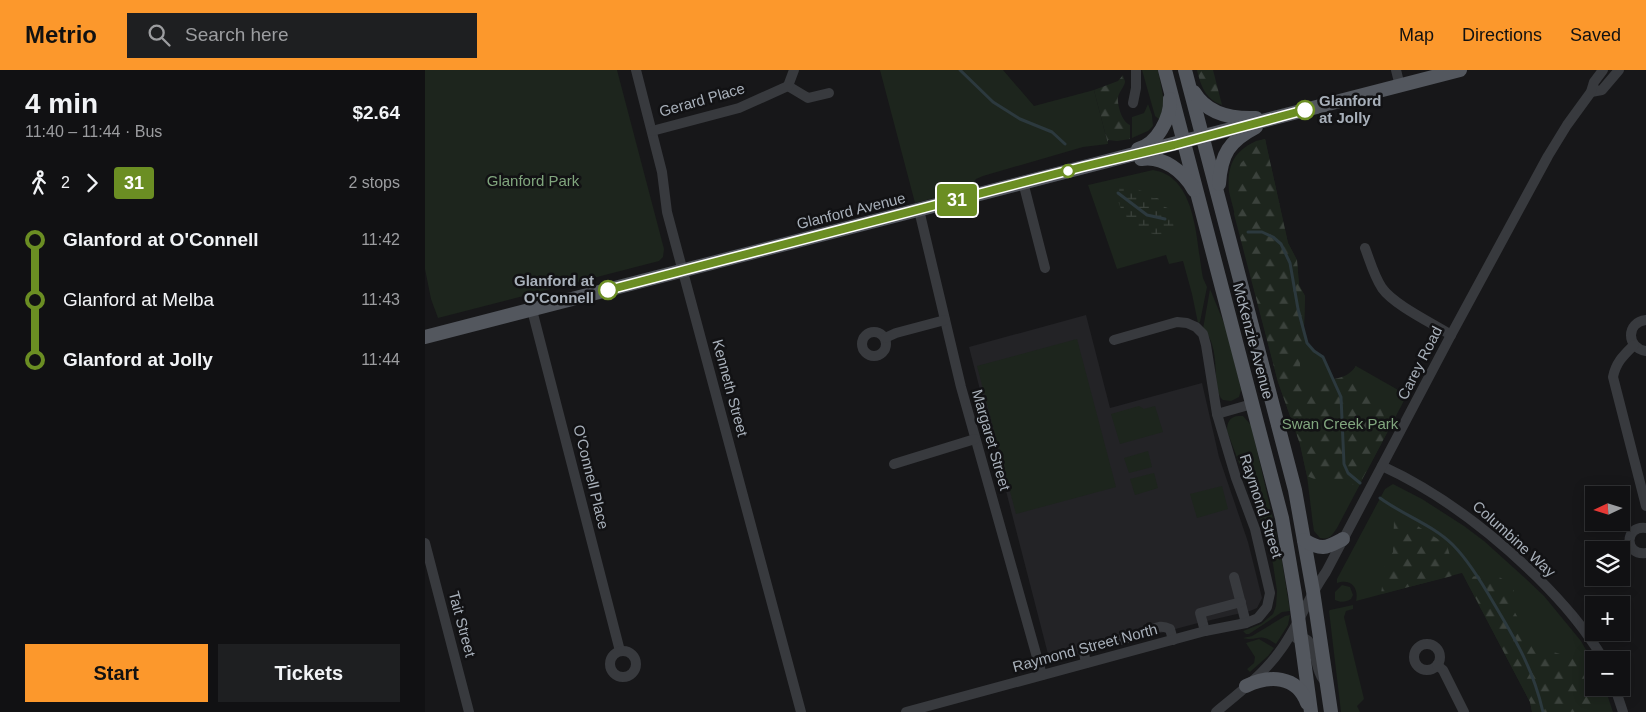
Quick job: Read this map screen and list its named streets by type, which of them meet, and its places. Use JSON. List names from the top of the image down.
{
  "streets": {
    "main road": ["Glanford Avenue", "McKenzie Avenue"],
    "street": [
      "Gerard Place",
      "Carey Road",
      "Kenneth Street",
      "Margaret Street",
      "O'Connell Place",
      "Raymond Street",
      "Columbine Way",
      "Tait Street",
      "Raymond Street North"
    ]
  },
  "crossings": [
    ["Gerard Place", "Kenneth Street"],
    ["Glanford Avenue", "McKenzie Avenue"],
    ["Glanford Avenue", "Kenneth Street"],
    ["Glanford Avenue", "Margaret Street"],
    ["Glanford Avenue", "O'Connell Place"],
    ["McKenzie Avenue", "Carey Road"],
    ["Carey Road", "Columbine Way"],
    ["Margaret Street", "Raymond Street North"],
    ["Raymond Street", "Raymond Street North"]
  ],
  "parks": ["Glanford Park", "Swan Creek Park"],
  "places": ["Glanford at Jolly", "Glanford at O'Connell"],
  "lines": ["bus line 31"],
  "north": "left",
  "page": {
    "header": "Metrio",
    "search": "Search here",
    "nav": ["Map", "Directions", "Saved"],
    "heading": ["4 min", "11:40 – 11:44 · Bus", "$2.64"],
    "on_map": "31",
    "legs": ["2", "31", "2 stops"],
    "list": [
      {
        "name": "Glanford at O'Connell",
        "value": "11:42"
      },
      {
        "name": "Glanford at Melba",
        "value": "11:43"
      },
      {
        "name": "Glanford at Jolly",
        "value": "11:44"
      }
    ],
    "map_buttons": ["+", "−"],
    "buttons": ["Start", "Tickets"]
  }
}
